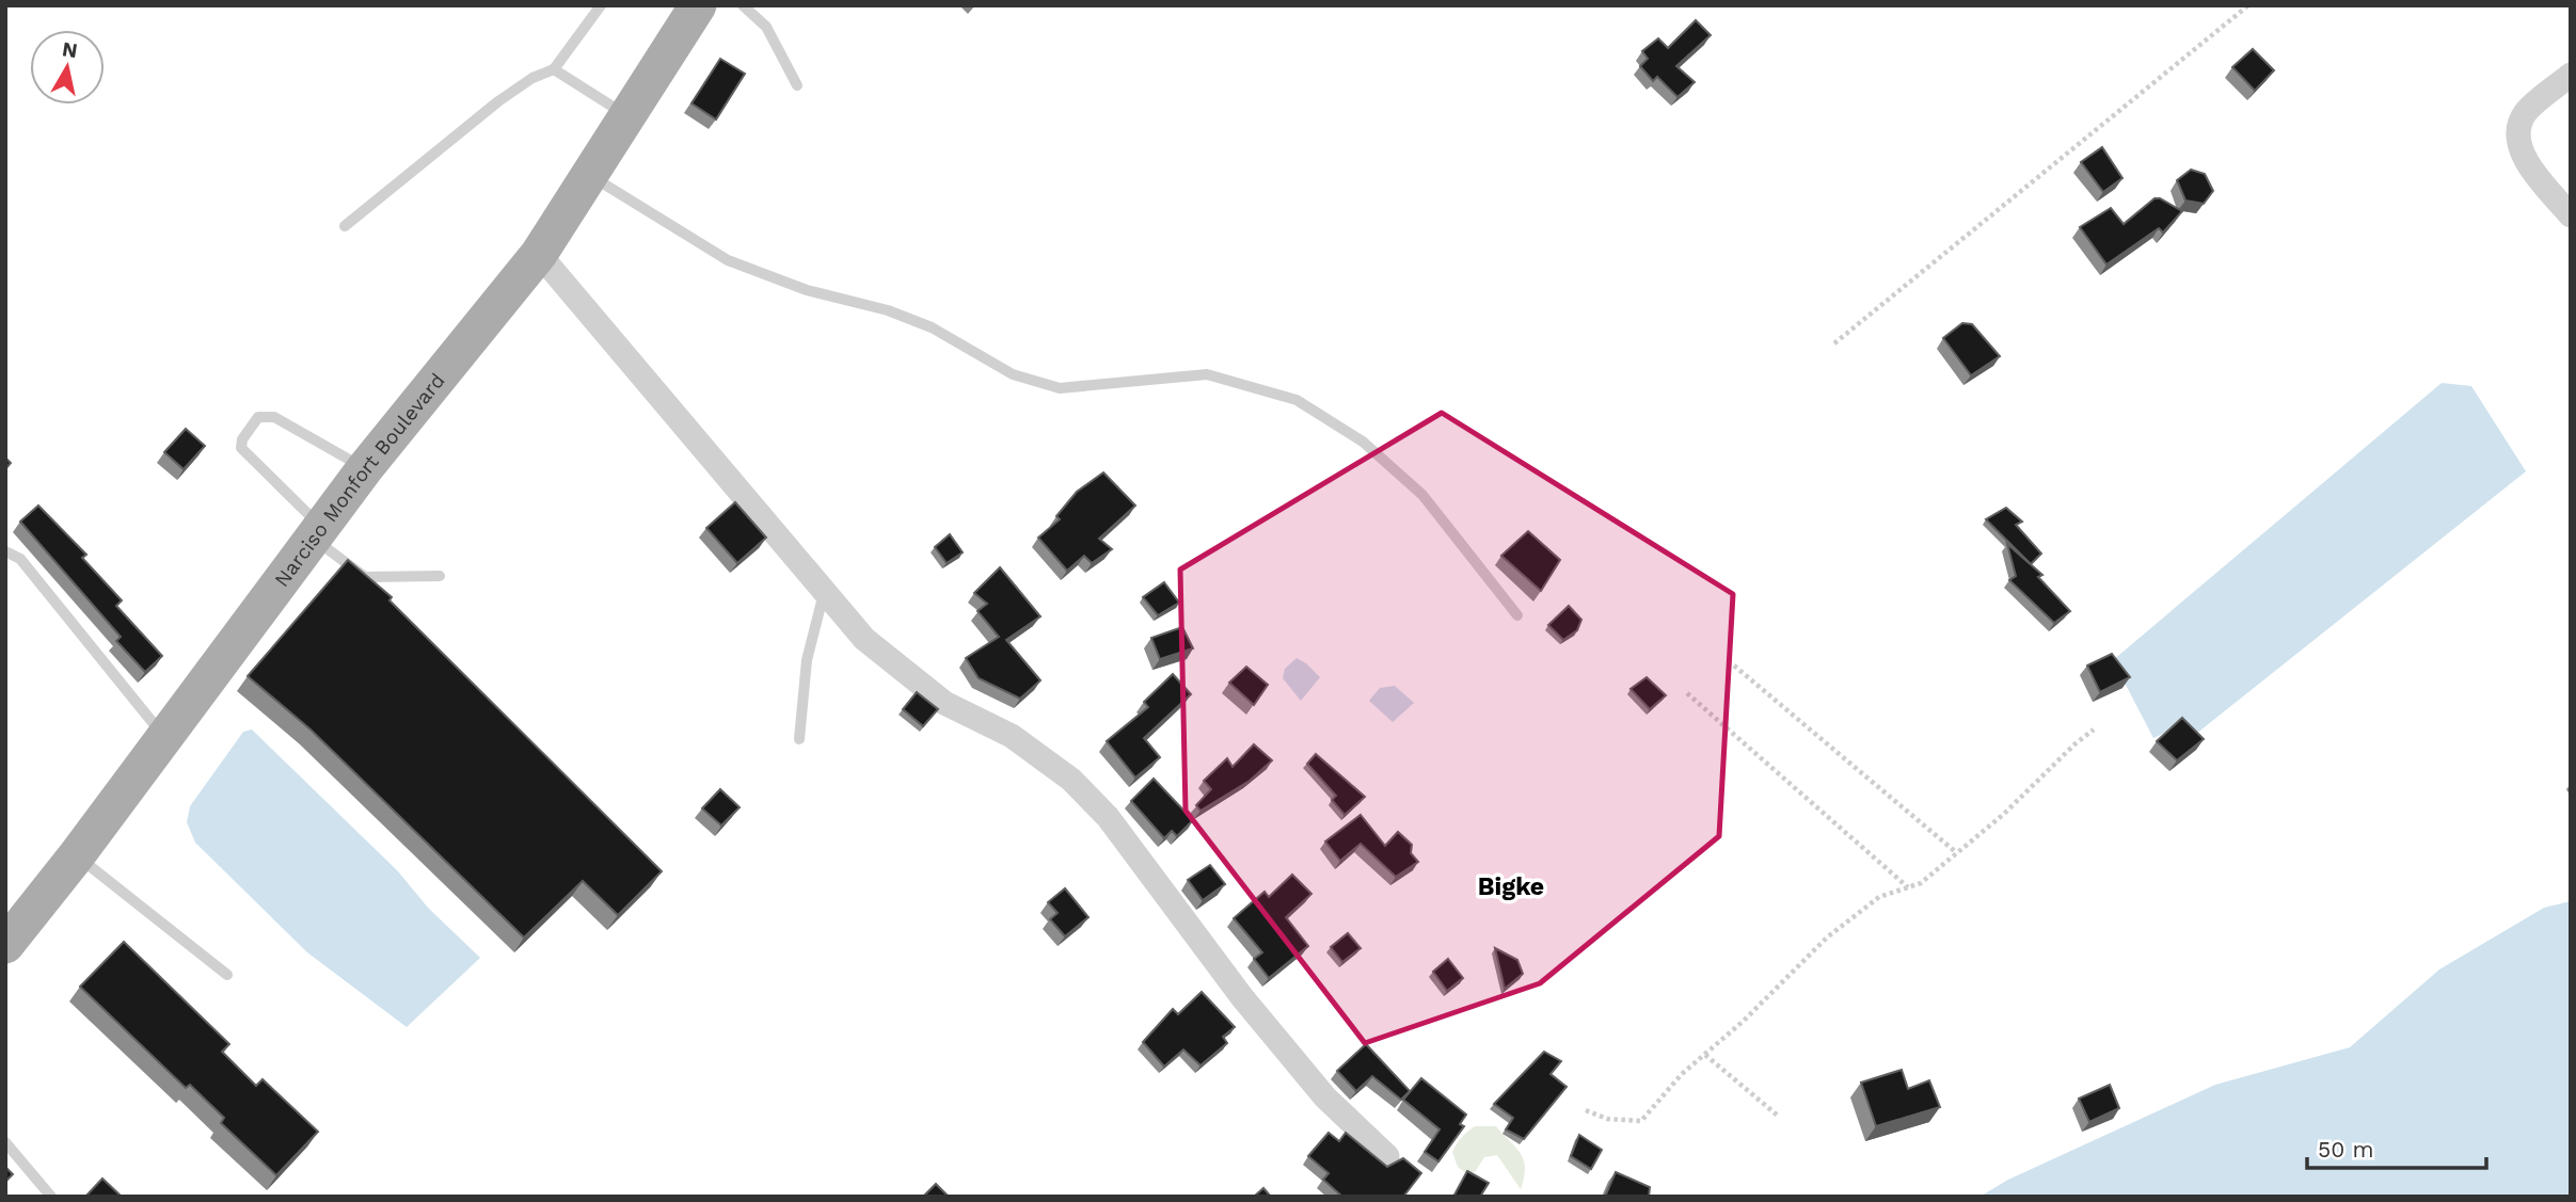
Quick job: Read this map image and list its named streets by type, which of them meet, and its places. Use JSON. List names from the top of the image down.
{
  "streets": {
    "main road": ["Narciso Monfort Boulevard"]
  },
  "districts": ["Bigke"],
  "scale_bar": "50 m",
  "north": "top"
}
